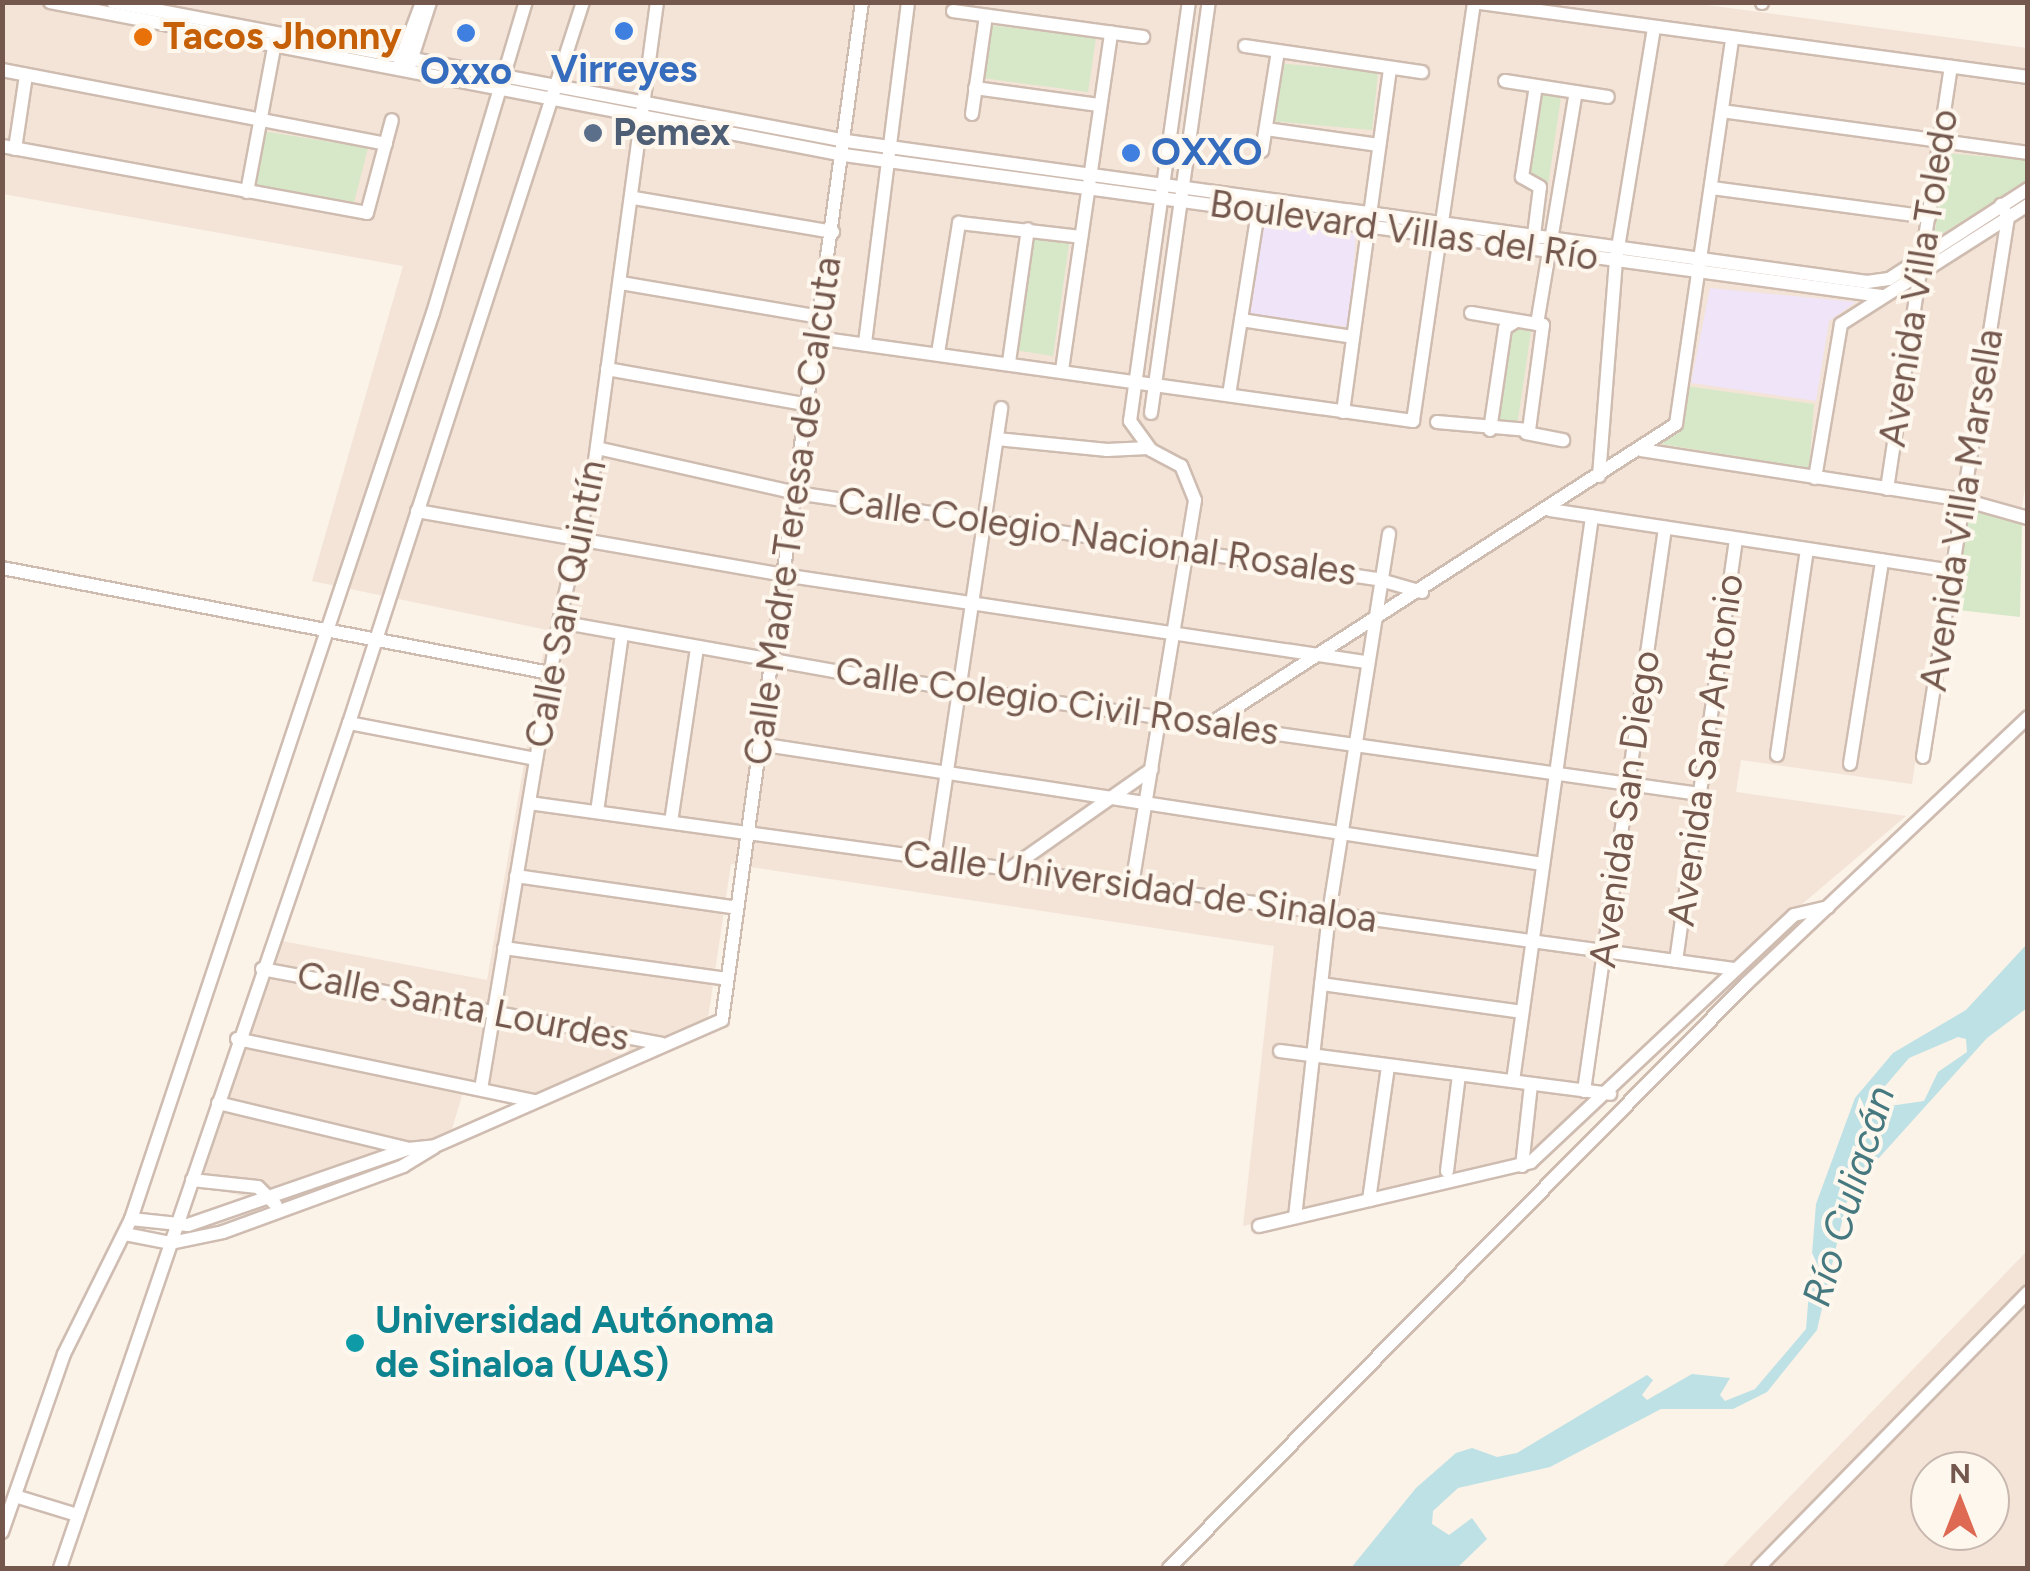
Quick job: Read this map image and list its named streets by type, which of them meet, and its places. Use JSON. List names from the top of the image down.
{
  "streets": {
    "street": [
      "Boulevard Villas del Río",
      "Avenida Villa Toledo",
      "Avenida Villa Marsella",
      "Calle Madre Teresa de Calcuta",
      "Calle Colegio Nacional Rosales",
      "Calle San Quintín",
      "Calle Colegio Civil Rosales",
      "Avenida San Antonio",
      "Avenida San Diego",
      "Calle Universidad de Sinaloa",
      "Calle Santa Lourdes"
    ]
  },
  "crossings": [
    ["Boulevard Villas del Río", "Avenida Villa Toledo"],
    ["Boulevard Villas del Río", "Avenida Villa Marsella"],
    ["Boulevard Villas del Río", "Calle Madre Teresa de Calcuta"],
    ["Boulevard Villas del Río", "Calle San Quintín"],
    ["Calle Madre Teresa de Calcuta", "Calle Colegio Nacional Rosales"],
    ["Calle Madre Teresa de Calcuta", "Calle Colegio Civil Rosales"],
    ["Calle Madre Teresa de Calcuta", "Calle Universidad de Sinaloa"],
    ["Calle Madre Teresa de Calcuta", "Calle Santa Lourdes"],
    ["Calle Colegio Nacional Rosales", "Calle San Quintín"],
    ["Calle San Quintín", "Calle Colegio Civil Rosales"],
    ["Calle San Quintín", "Calle Universidad de Sinaloa"],
    ["Calle San Quintín", "Calle Santa Lourdes"],
    ["Calle Colegio Civil Rosales", "Avenida San Antonio"],
    ["Calle Colegio Civil Rosales", "Avenida San Diego"],
    ["Avenida San Antonio", "Calle Universidad de Sinaloa"],
    ["Avenida San Diego", "Calle Universidad de Sinaloa"]
  ],
  "water": ["Río Culiacán"],
  "places": [
    "Virreyes",
    "Oxxo",
    "Tacos Jhonny",
    "Pemex",
    "OXXO",
    "Universidad Autónoma de Sinaloa (UAS)"
  ],
  "north": "top"
}
